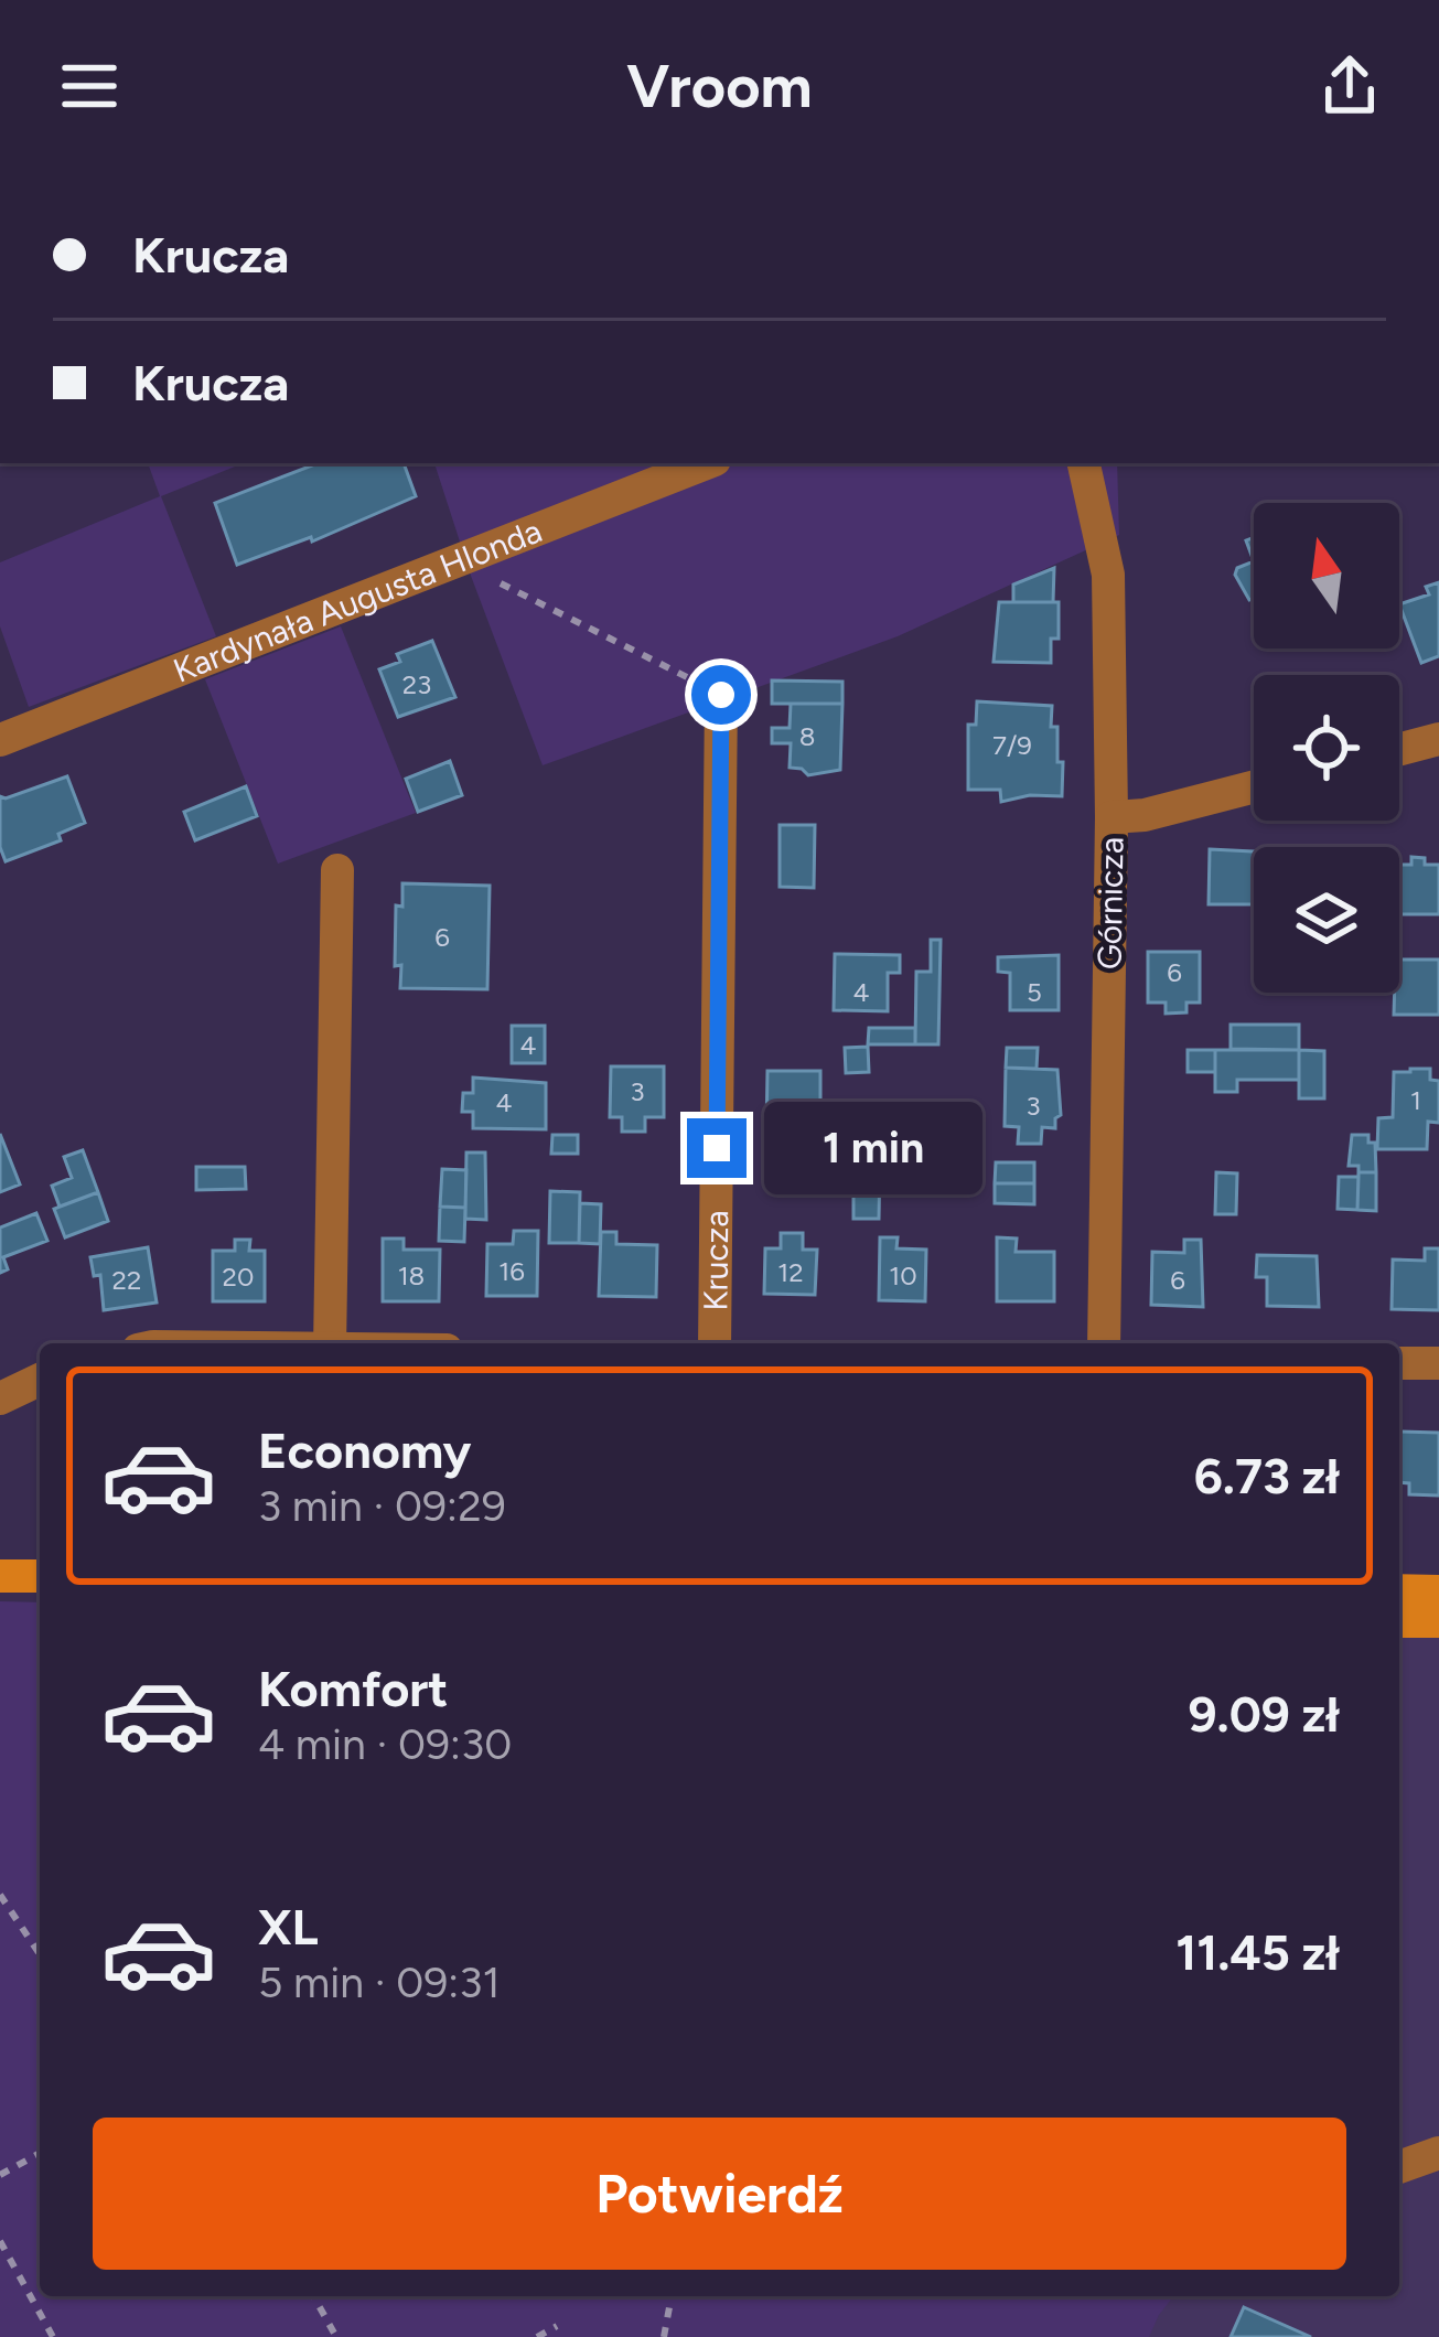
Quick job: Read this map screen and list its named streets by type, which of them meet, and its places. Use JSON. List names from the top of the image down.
{
  "streets": {
    "street": ["Kardynała Augusta Hlonda", "Górnicza", "Krucza"]
  },
  "house_numbers": [
    "23",
    "8",
    "7/9",
    "6",
    "6",
    "4",
    "5",
    "4",
    "3",
    "1",
    "4",
    "3",
    "16",
    "12",
    "18",
    "10",
    "20",
    "22",
    "6"
  ],
  "north": "top",
  "page": {
    "header": "Vroom",
    "banner": ["Krucza", "Krucza"],
    "bubble": "1 min",
    "list": [
      {
        "name": "Economy",
        "note": "3 min · 09:29",
        "value": "6.73 zł"
      },
      {
        "name": "Komfort",
        "note": "4 min · 09:30",
        "value": "9.09 zł"
      },
      {
        "name": "XL",
        "note": "5 min · 09:31",
        "value": "11.45 zł"
      }
    ],
    "buttons": "Potwierdź"
  }
}
